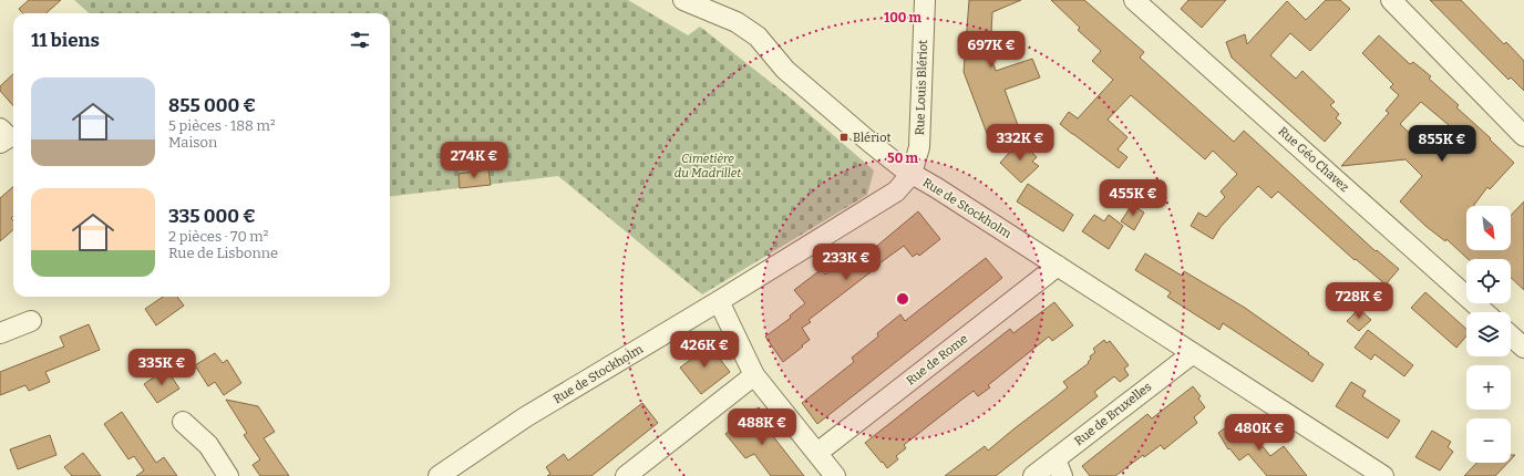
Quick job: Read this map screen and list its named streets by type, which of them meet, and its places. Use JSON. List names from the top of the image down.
{
  "streets": {
    "street": [
      "Rue Louis Blériot",
      "Rue Géo Chavez",
      "Rue de Stockholm",
      "Rue de Rome",
      "Rue de Bruxelles"
    ]
  },
  "crossings": [
    ["Rue Louis Blériot", "Rue de Stockholm"],
    ["Rue de Stockholm", "Rue de Rome"],
    ["Rue de Stockholm", "Rue de Bruxelles"]
  ],
  "parks": ["Cimetière du Madrillet"],
  "places": {
    "transit": ["Blériot"]
  },
  "north": "bottom right",
  "page": {
    "heading": "11 biens",
    "price": [
      "697K €",
      "332K €",
      "855K €",
      "274K €",
      "455K €",
      "233K €",
      "728K €",
      "426K €",
      "335K €",
      "488K €",
      "480K €"
    ],
    "list": [
      {
        "name": "855 000 €",
        "note": "5 pièces · 188 m² · Maison"
      },
      {
        "name": "335 000 €",
        "note": "2 pièces · 70 m² · Rue de Lisbonne"
      }
    ],
    "map_buttons": ["+", "−"]
  },
  "rings": ["100 m", "50 m"]
}
